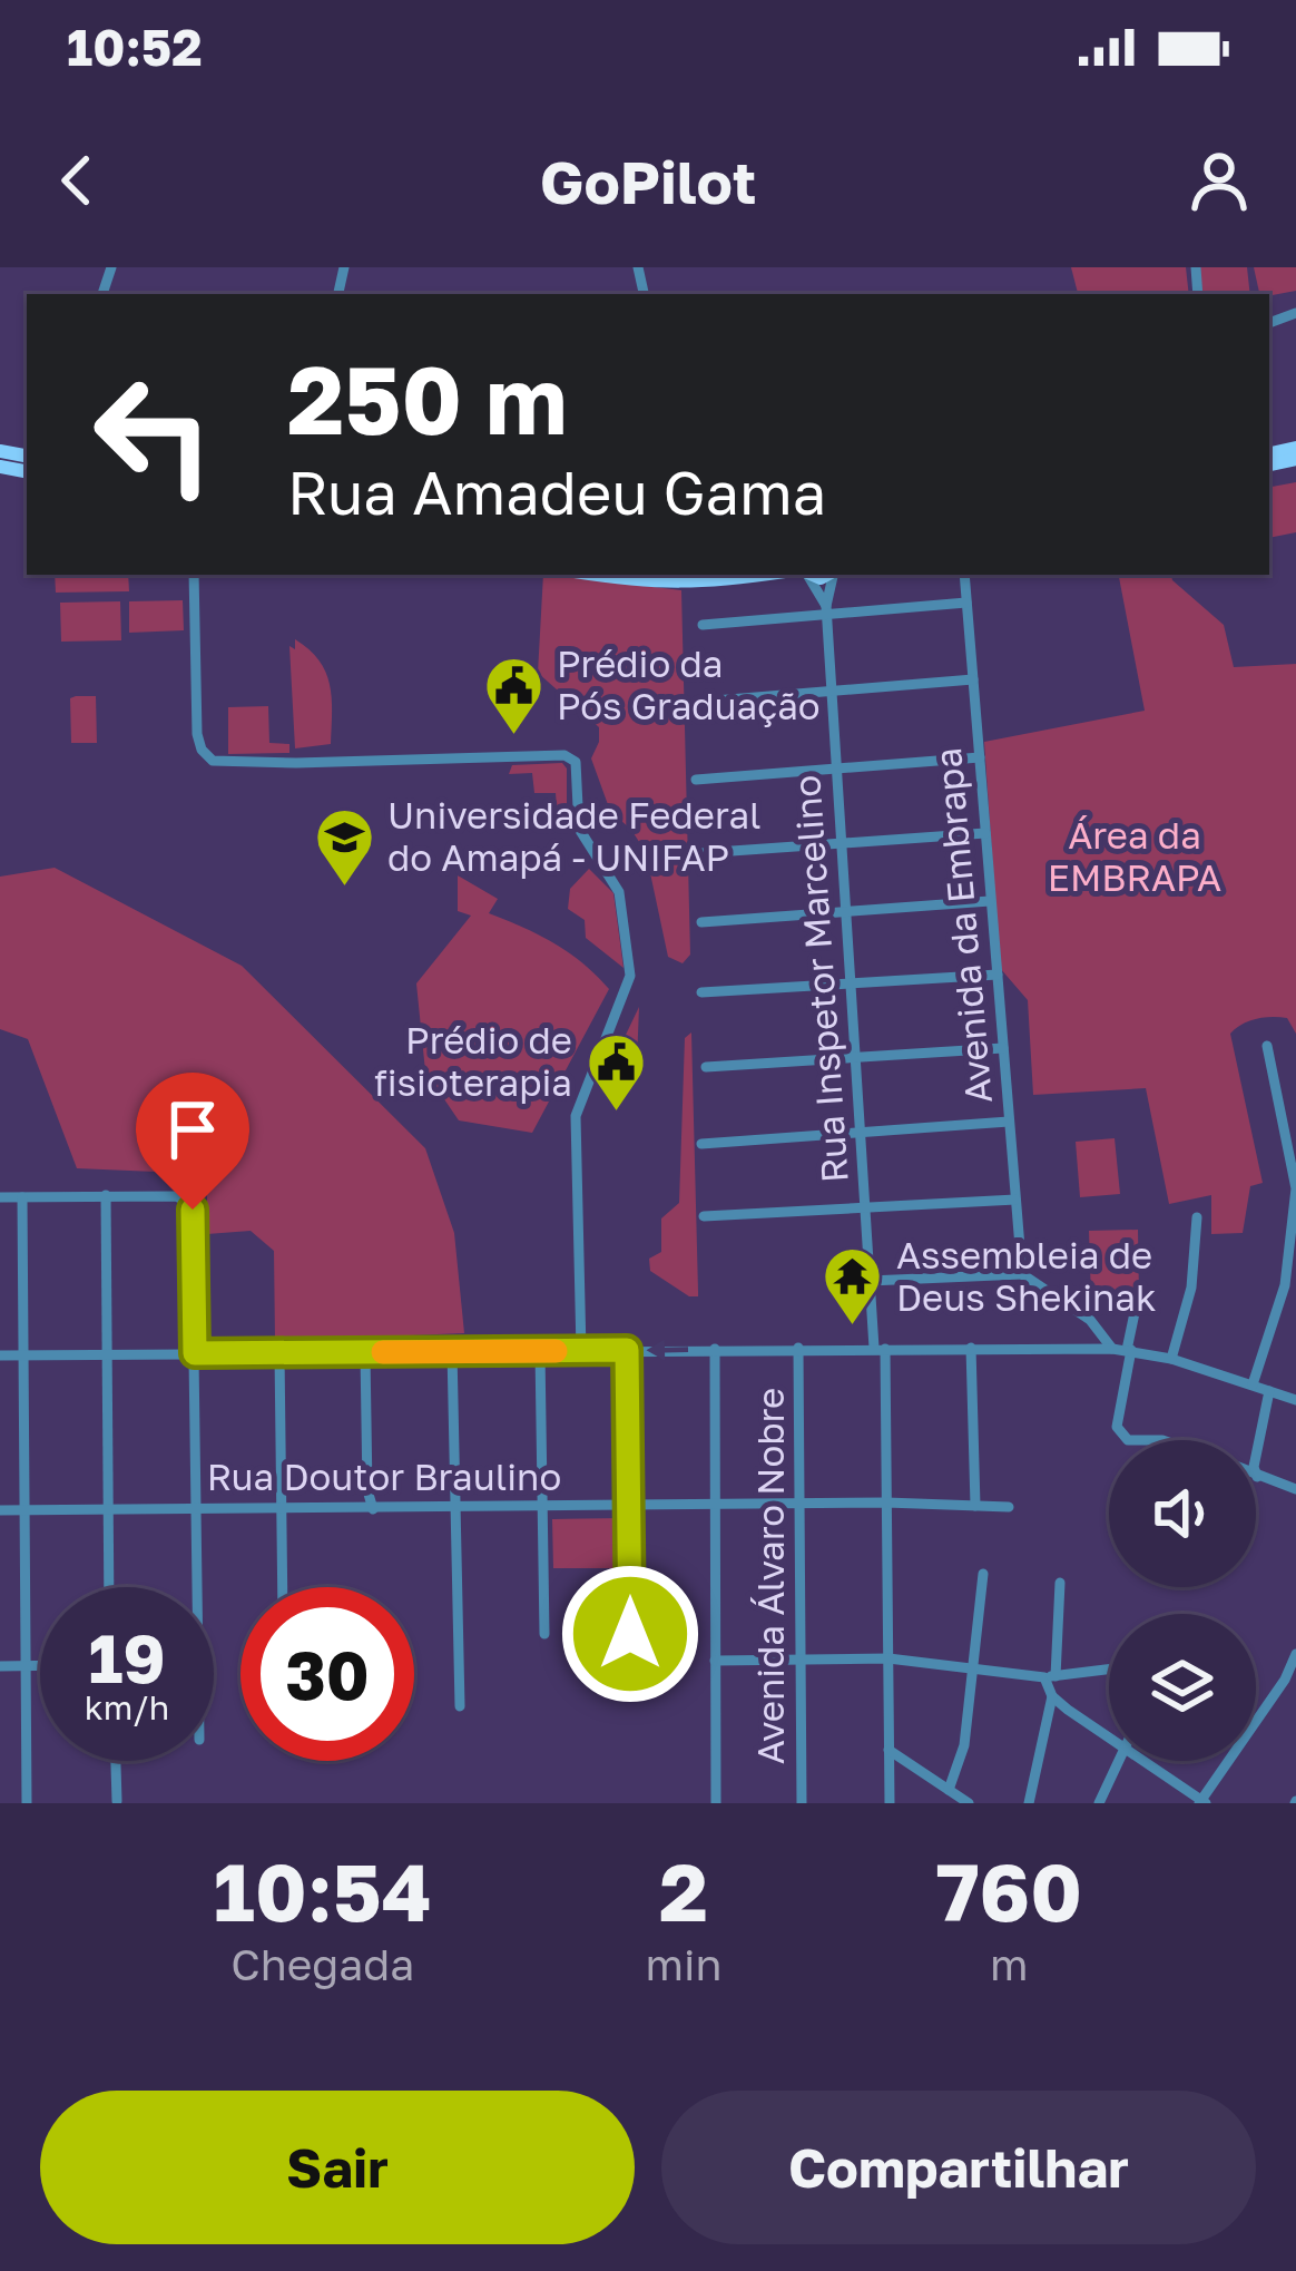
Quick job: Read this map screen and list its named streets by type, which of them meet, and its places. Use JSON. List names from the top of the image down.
{
  "streets": {
    "street": [
      "Avenida da Embrapa",
      "Rua Inspetor Marcelino",
      "Rua Doutor Braulino",
      "Avenida Álvaro Nobre"
    ]
  },
  "crossings": [
    ["Rua Inspetor Marcelino", "Rua Doutor Braulino"],
    ["Rua Doutor Braulino", "Avenida Álvaro Nobre"]
  ],
  "parks": ["Área da EMBRAPA"],
  "places": {
    "public building": ["Prédio da Pós Graduação", "Prédio de fisioterapia"],
    "school or university": ["Universidade Federal do Amapá - UNIFAP"],
    "temple": ["Assembleia de Deus Shekinak"]
  },
  "page": {
    "status": "10:52",
    "header": "GoPilot",
    "turn": ["250 m", "Rua Amadeu Gama"],
    "speed": "19 km/h",
    "limit": "30",
    "eta": [
      "10:54",
      "Chegada",
      "2",
      "min",
      "760",
      "m"
    ],
    "buttons": ["Sair", "Compartilhar"]
  }
}
